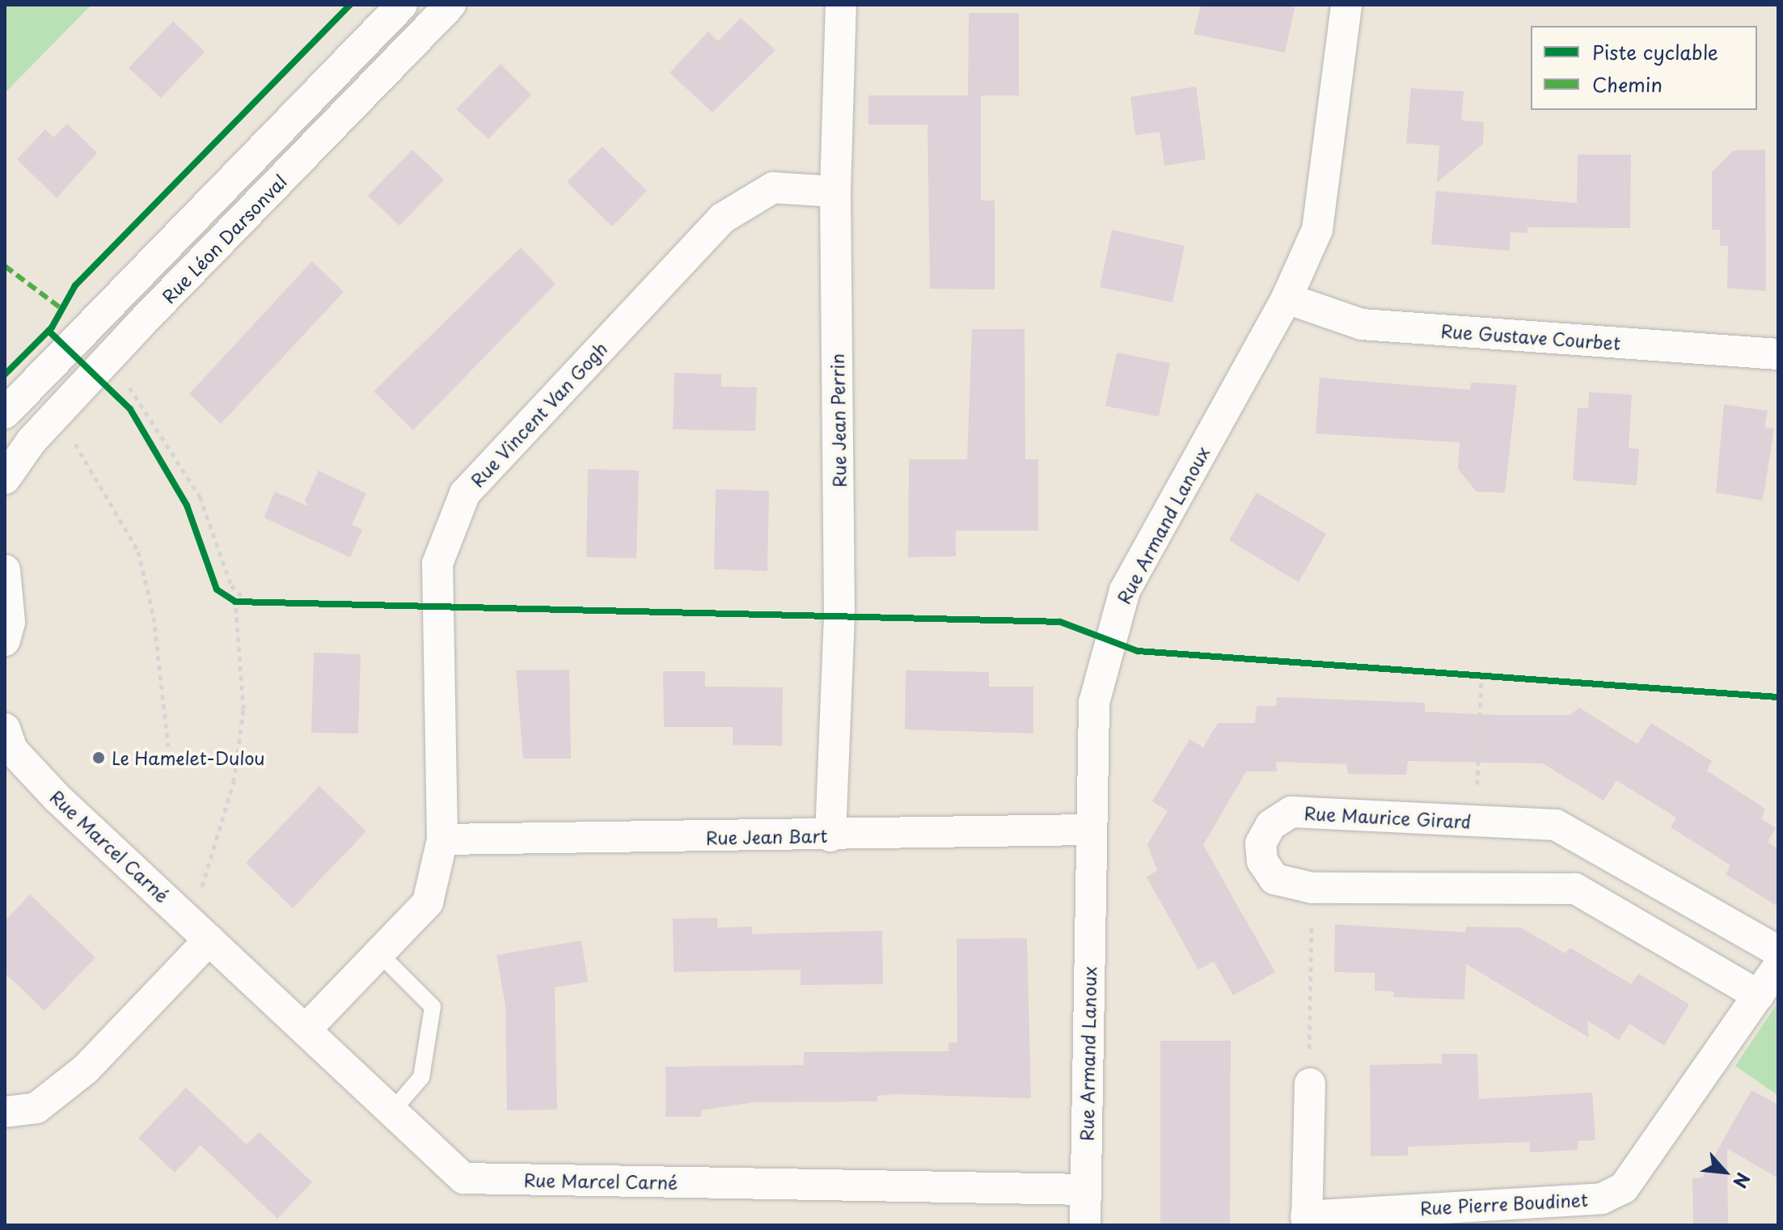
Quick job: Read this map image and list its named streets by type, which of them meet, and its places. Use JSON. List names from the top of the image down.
{
  "streets": {
    "street": [
      "Rue Léon Darsonval",
      "Rue Gustave Courbet",
      "Rue Vincent Van Gogh",
      "Rue Jean Perrin",
      "Rue Armand Lanoux",
      "Rue Maurice Girard",
      "Rue Jean Bart",
      "Rue Marcel Carné",
      "Rue Pierre Boudinet"
    ]
  },
  "crossings": [
    ["Rue Gustave Courbet", "Rue Armand Lanoux"],
    ["Rue Vincent Van Gogh", "Rue Jean Perrin"],
    ["Rue Vincent Van Gogh", "Rue Jean Bart"],
    ["Rue Vincent Van Gogh", "Rue Marcel Carné"],
    ["Rue Jean Perrin", "Rue Jean Bart"],
    ["Rue Armand Lanoux", "Rue Jean Bart"],
    ["Rue Armand Lanoux", "Rue Marcel Carné"],
    ["Rue Maurice Girard", "Rue Pierre Boudinet"]
  ],
  "places": ["Le Hamelet-Dulou"],
  "legend": ["Piste cyclable", "Chemin"],
  "north": "bottom right"
}
